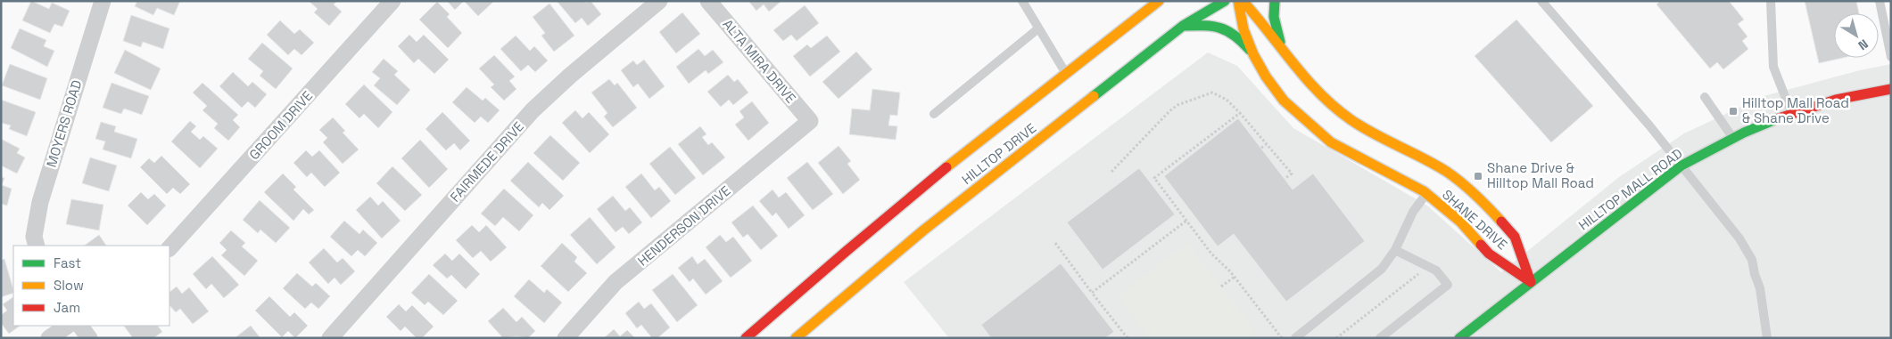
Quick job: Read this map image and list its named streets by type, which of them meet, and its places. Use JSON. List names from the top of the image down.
{
  "streets": {
    "street": [
      "ALTA MIRA DRIVE",
      "MOYERS ROAD",
      "GROOM DRIVE",
      "HILLTOP DRIVE",
      "FAIRMEDE DRIVE",
      "HILLTOP MALL ROAD",
      "SHANE DRIVE",
      "HENDERSON DRIVE"
    ]
  },
  "crossings": [
    ["ALTA MIRA DRIVE", "HENDERSON DRIVE"],
    ["HILLTOP MALL ROAD", "SHANE DRIVE"]
  ],
  "places": {
    "transit": ["Hilltop Mall Road & Shane Drive", "Shane Drive & Hilltop Mall Road"]
  },
  "legend": ["Fast", "Slow", "Jam"],
  "north": "bottom right"
}
